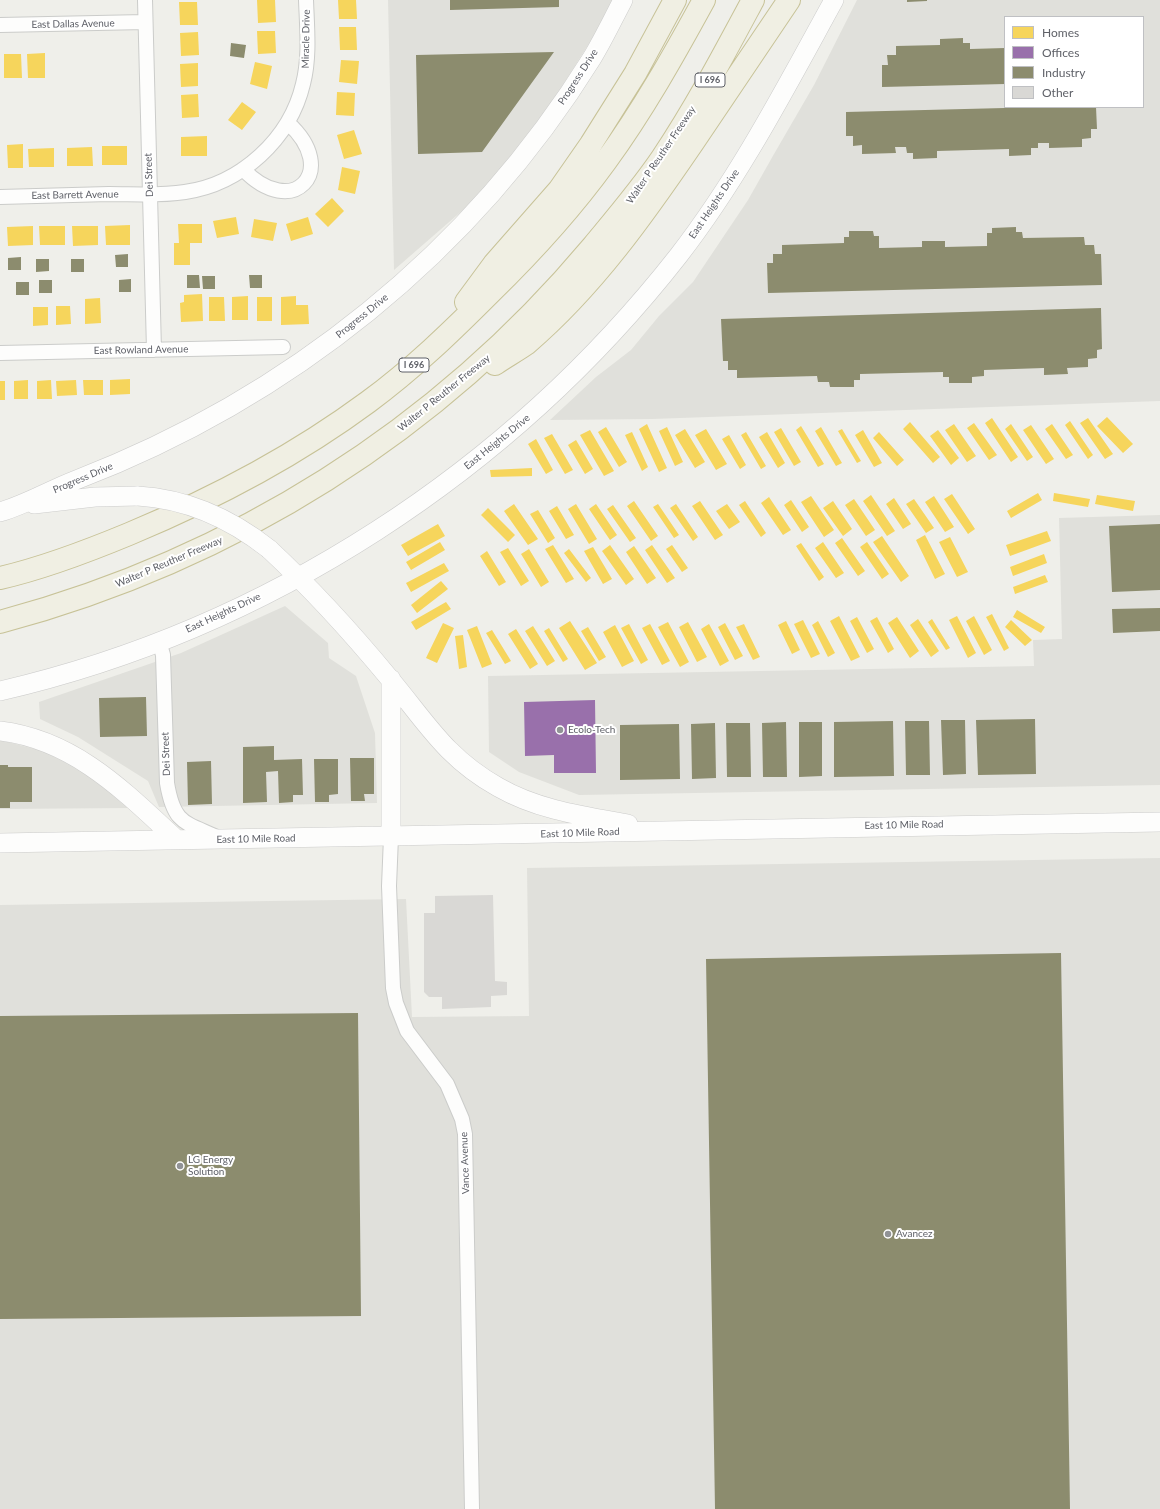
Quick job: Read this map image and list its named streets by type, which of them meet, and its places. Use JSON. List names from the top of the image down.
{
  "streets": {
    "highway": ["I 696", "Walter P Reuther Freeway"],
    "main road": ["Progress Drive", "East Heights Drive", "East 10 Mile Road"],
    "street": [
      "East Dallas Avenue",
      "Miracle Drive",
      "Dei Street",
      "East Barrett Avenue",
      "East Rowland Avenue",
      "Vance Avenue"
    ]
  },
  "crossings": [
    ["East Dallas Avenue", "Dei Street"],
    ["Miracle Drive", "Dei Street"],
    ["Miracle Drive", "East Barrett Avenue"],
    ["Dei Street", "East Barrett Avenue"],
    ["Dei Street", "East Heights Drive"],
    ["Dei Street", "East Rowland Avenue"],
    ["Dei Street", "East 10 Mile Road"],
    ["East 10 Mile Road", "Vance Avenue"]
  ],
  "places": ["Ecolo-Tech", "LG Energy Solution", "Avancez"],
  "legend": [
    "Homes",
    "Offices",
    "Industry",
    "Other"
  ]
}
